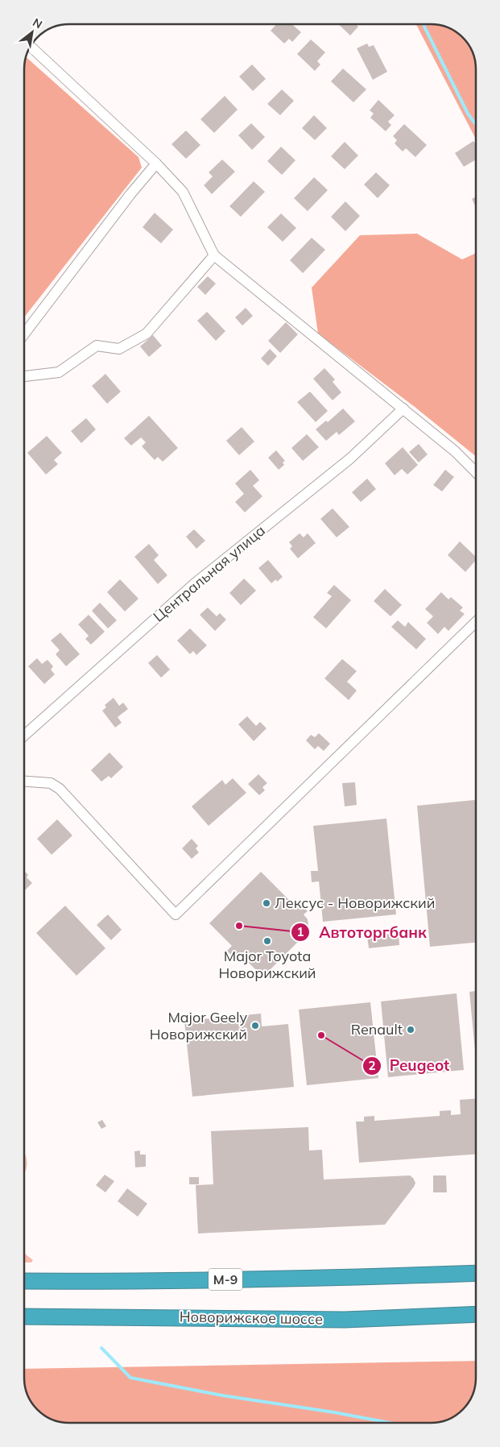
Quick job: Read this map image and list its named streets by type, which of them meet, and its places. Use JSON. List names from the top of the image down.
{
  "streets": {
    "highway": ["М-9", "Новорижское шоссе"],
    "street": ["Центральная улица"]
  },
  "places": [
    "Лексус - Новорижский",
    "Автоторгбанк",
    "Major Toyota Новорижский",
    "Major Geely Новорижский",
    "Renault",
    "Peugeot"
  ],
  "north": "top right"
}
